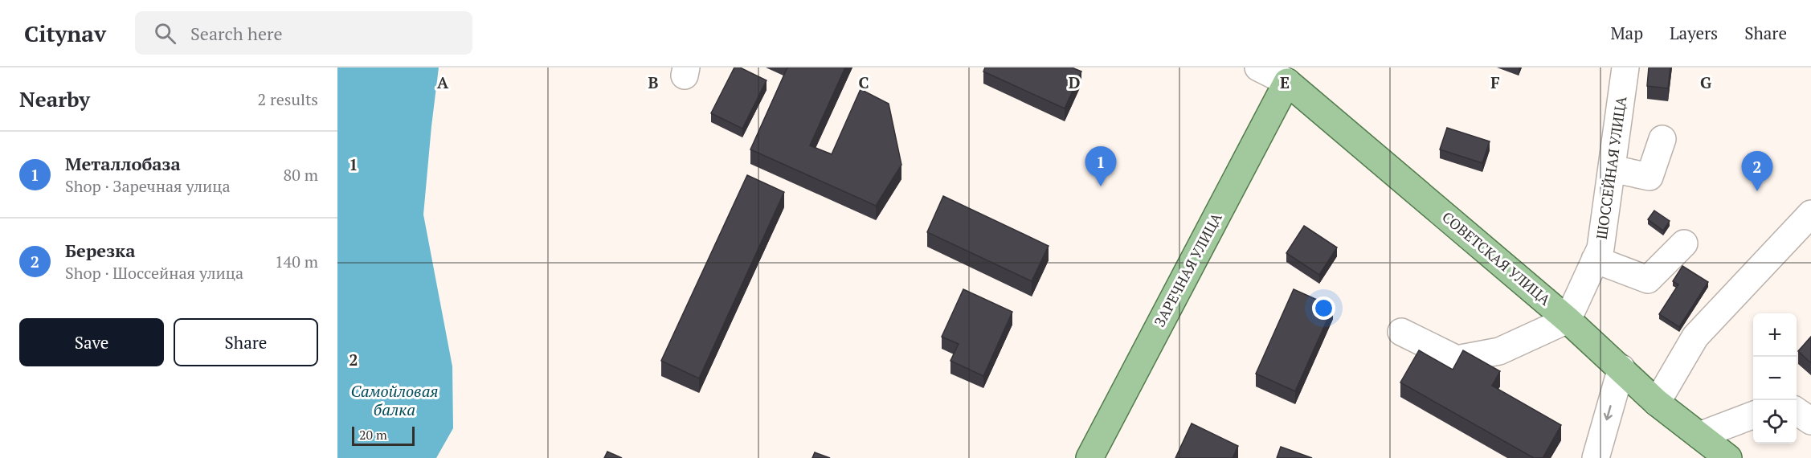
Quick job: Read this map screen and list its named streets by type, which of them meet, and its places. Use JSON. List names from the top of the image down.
{
  "streets": {
    "main road": ["СОВЕТСКАЯ УЛИЦА", "ЗАРЕЧНАЯ УЛИЦА"],
    "street": ["ШОССЕЙНАЯ УЛИЦА"]
  },
  "crossings": [
    ["ШОССЕЙНАЯ УЛИЦА", "СОВЕТСКАЯ УЛИЦА"],
    ["СОВЕТСКАЯ УЛИЦА", "ЗАРЕЧНАЯ УЛИЦА"]
  ],
  "water": ["Самойловая балка"],
  "scale_bar": "20 m",
  "page": {
    "header": "Citynav",
    "search": "Search here",
    "nav": ["Map", "Layers", "Share"],
    "heading": ["Nearby", "2 results"],
    "list": [
      {
        "mark": "1",
        "name": "Металлобаза",
        "note": "Shop · Заречная улица",
        "value": "80 m"
      },
      {
        "mark": "2",
        "name": "Березка",
        "note": "Shop · Шоссейная улица",
        "value": "140 m"
      }
    ],
    "pins": ["1", "2"],
    "buttons": ["Save", "Share"],
    "map_buttons": ["+", "−"],
    "scale": "20 m"
  },
  "grid": {
    "columns": [
      "A",
      "B",
      "C",
      "D",
      "E",
      "F",
      "G"
    ],
    "rows": ["1", "2"]
  }
}
